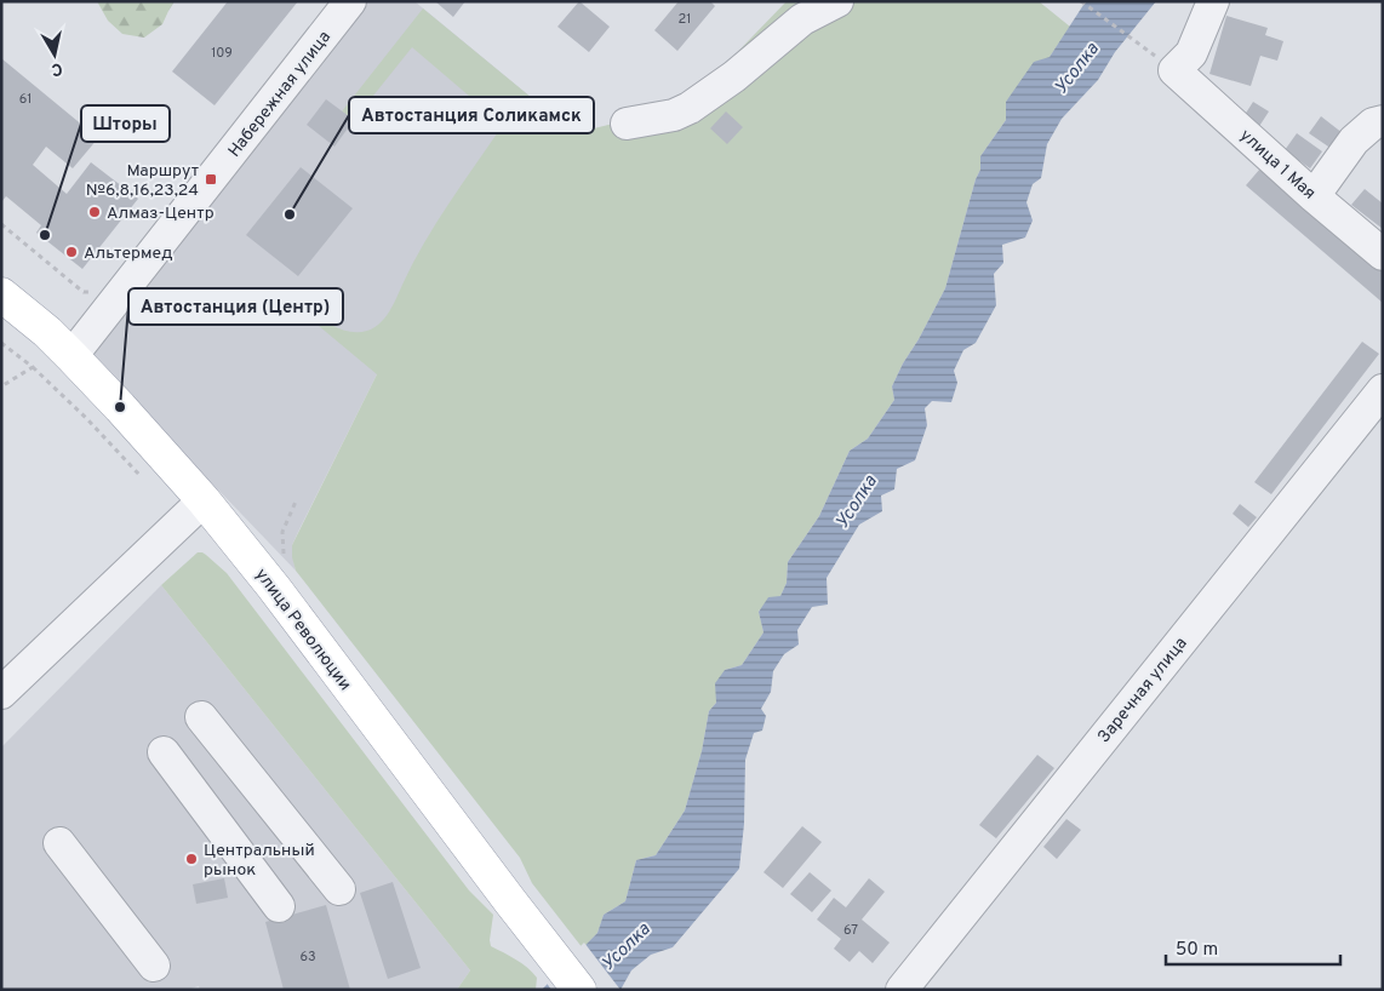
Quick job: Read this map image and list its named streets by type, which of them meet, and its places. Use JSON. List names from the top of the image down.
{
  "streets": {
    "main road": ["улица Революции"],
    "street": ["Набережная улица", "улица 1 Мая", "Заречная улица"]
  },
  "crossings": [
    ["Набережная улица", "улица Революции"]
  ],
  "water": ["Усолка"],
  "places": {
    "transit": ["Маршрут №6,8,16,23,24"],
    "other": [
      "Алмаз-Центр",
      "Автостанция Соликамск",
      "Шторы",
      "Альтермед",
      "Автостанция (Центр)",
      "Центральный рынок"
    ]
  },
  "house_numbers": [
    "21",
    "109",
    "61",
    "67",
    "63"
  ],
  "scale_bar": "50 m",
  "north": "bottom"
}
